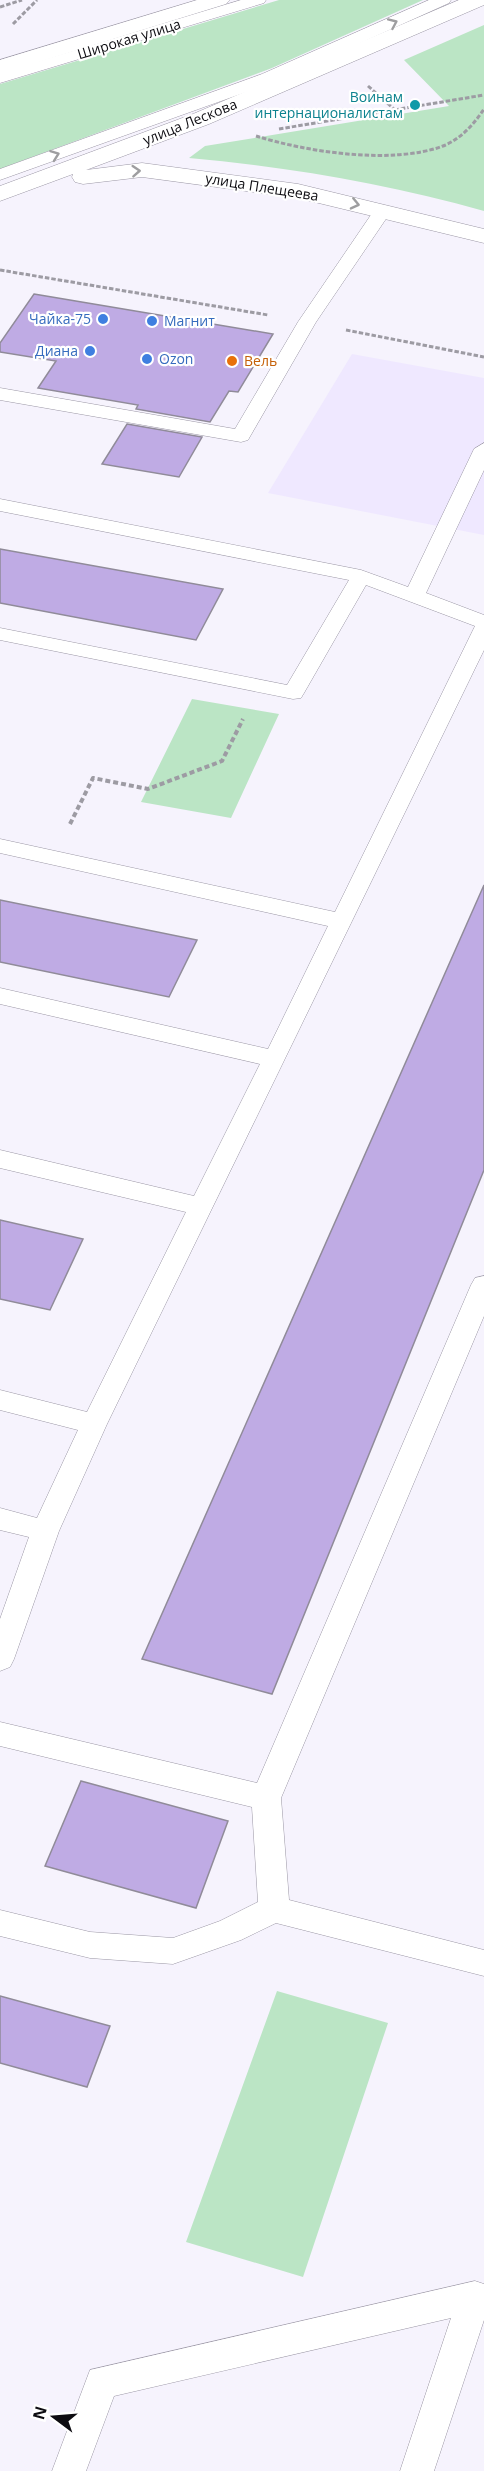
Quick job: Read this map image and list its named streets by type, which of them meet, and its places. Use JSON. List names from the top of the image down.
{
  "streets": {
    "main road": ["улица Лескова", "улица Плещеева"],
    "lane": ["Широкая улица"]
  },
  "crossings": [
    ["улица Лескова", "улица Плещеева"]
  ],
  "one_way": ["улица Лескова"],
  "places": [
    "Воинам интернационалистам",
    "Чайка-75",
    "Магнит",
    "Диана",
    "Ozon",
    "Вель"
  ],
  "north": "left"
}
